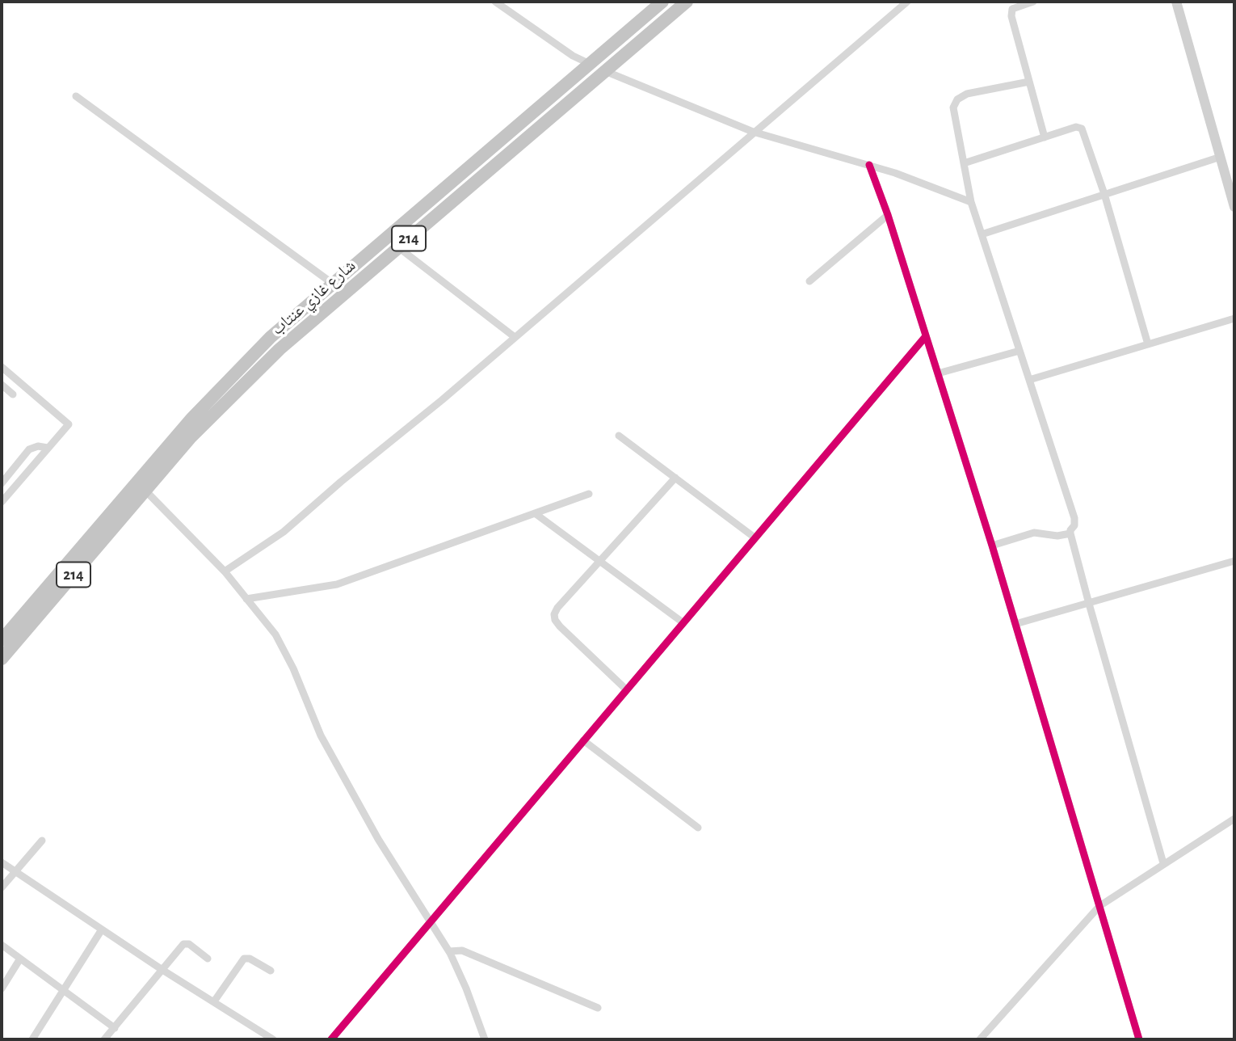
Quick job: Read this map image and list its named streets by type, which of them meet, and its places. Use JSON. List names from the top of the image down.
{
  "streets": {
    "highway": ["214", "شارع غازي عنتاب"]
  }
}
